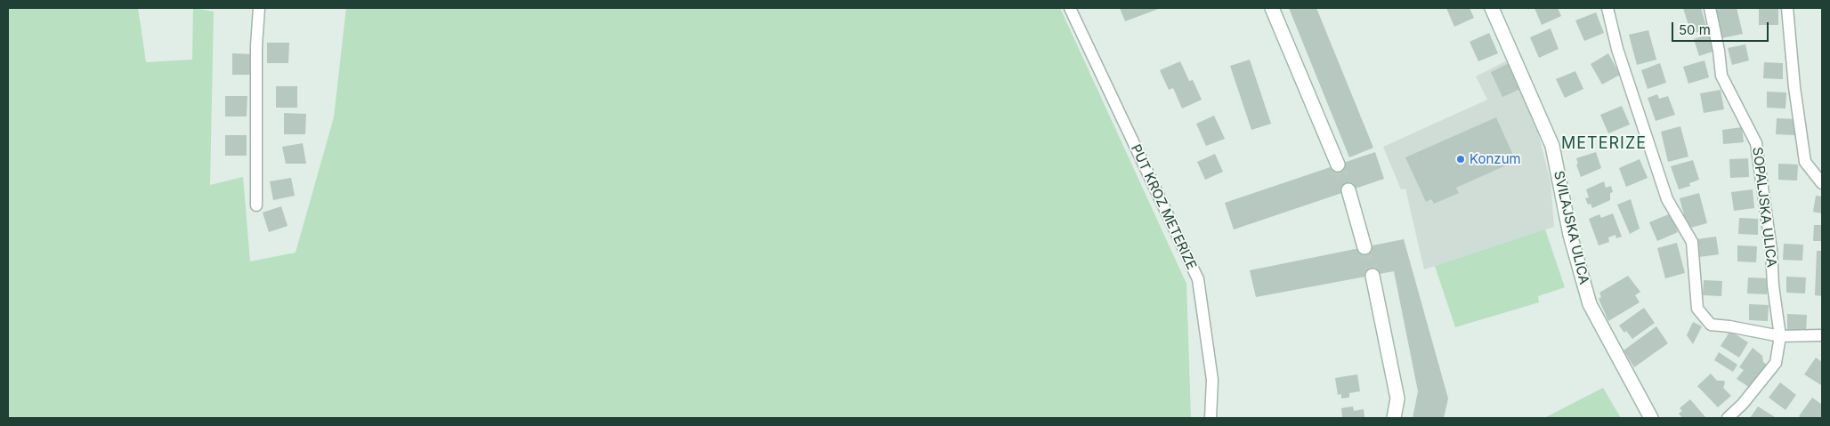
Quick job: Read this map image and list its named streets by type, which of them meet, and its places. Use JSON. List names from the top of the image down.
{
  "streets": {
    "street": ["PUT KROZ METERIZE", "SOPALJSKA ULICA", "SVILAJSKA ULICA"]
  },
  "districts": ["METERIZE"],
  "places": ["Konzum"],
  "scale_bar": "50 m"
}
